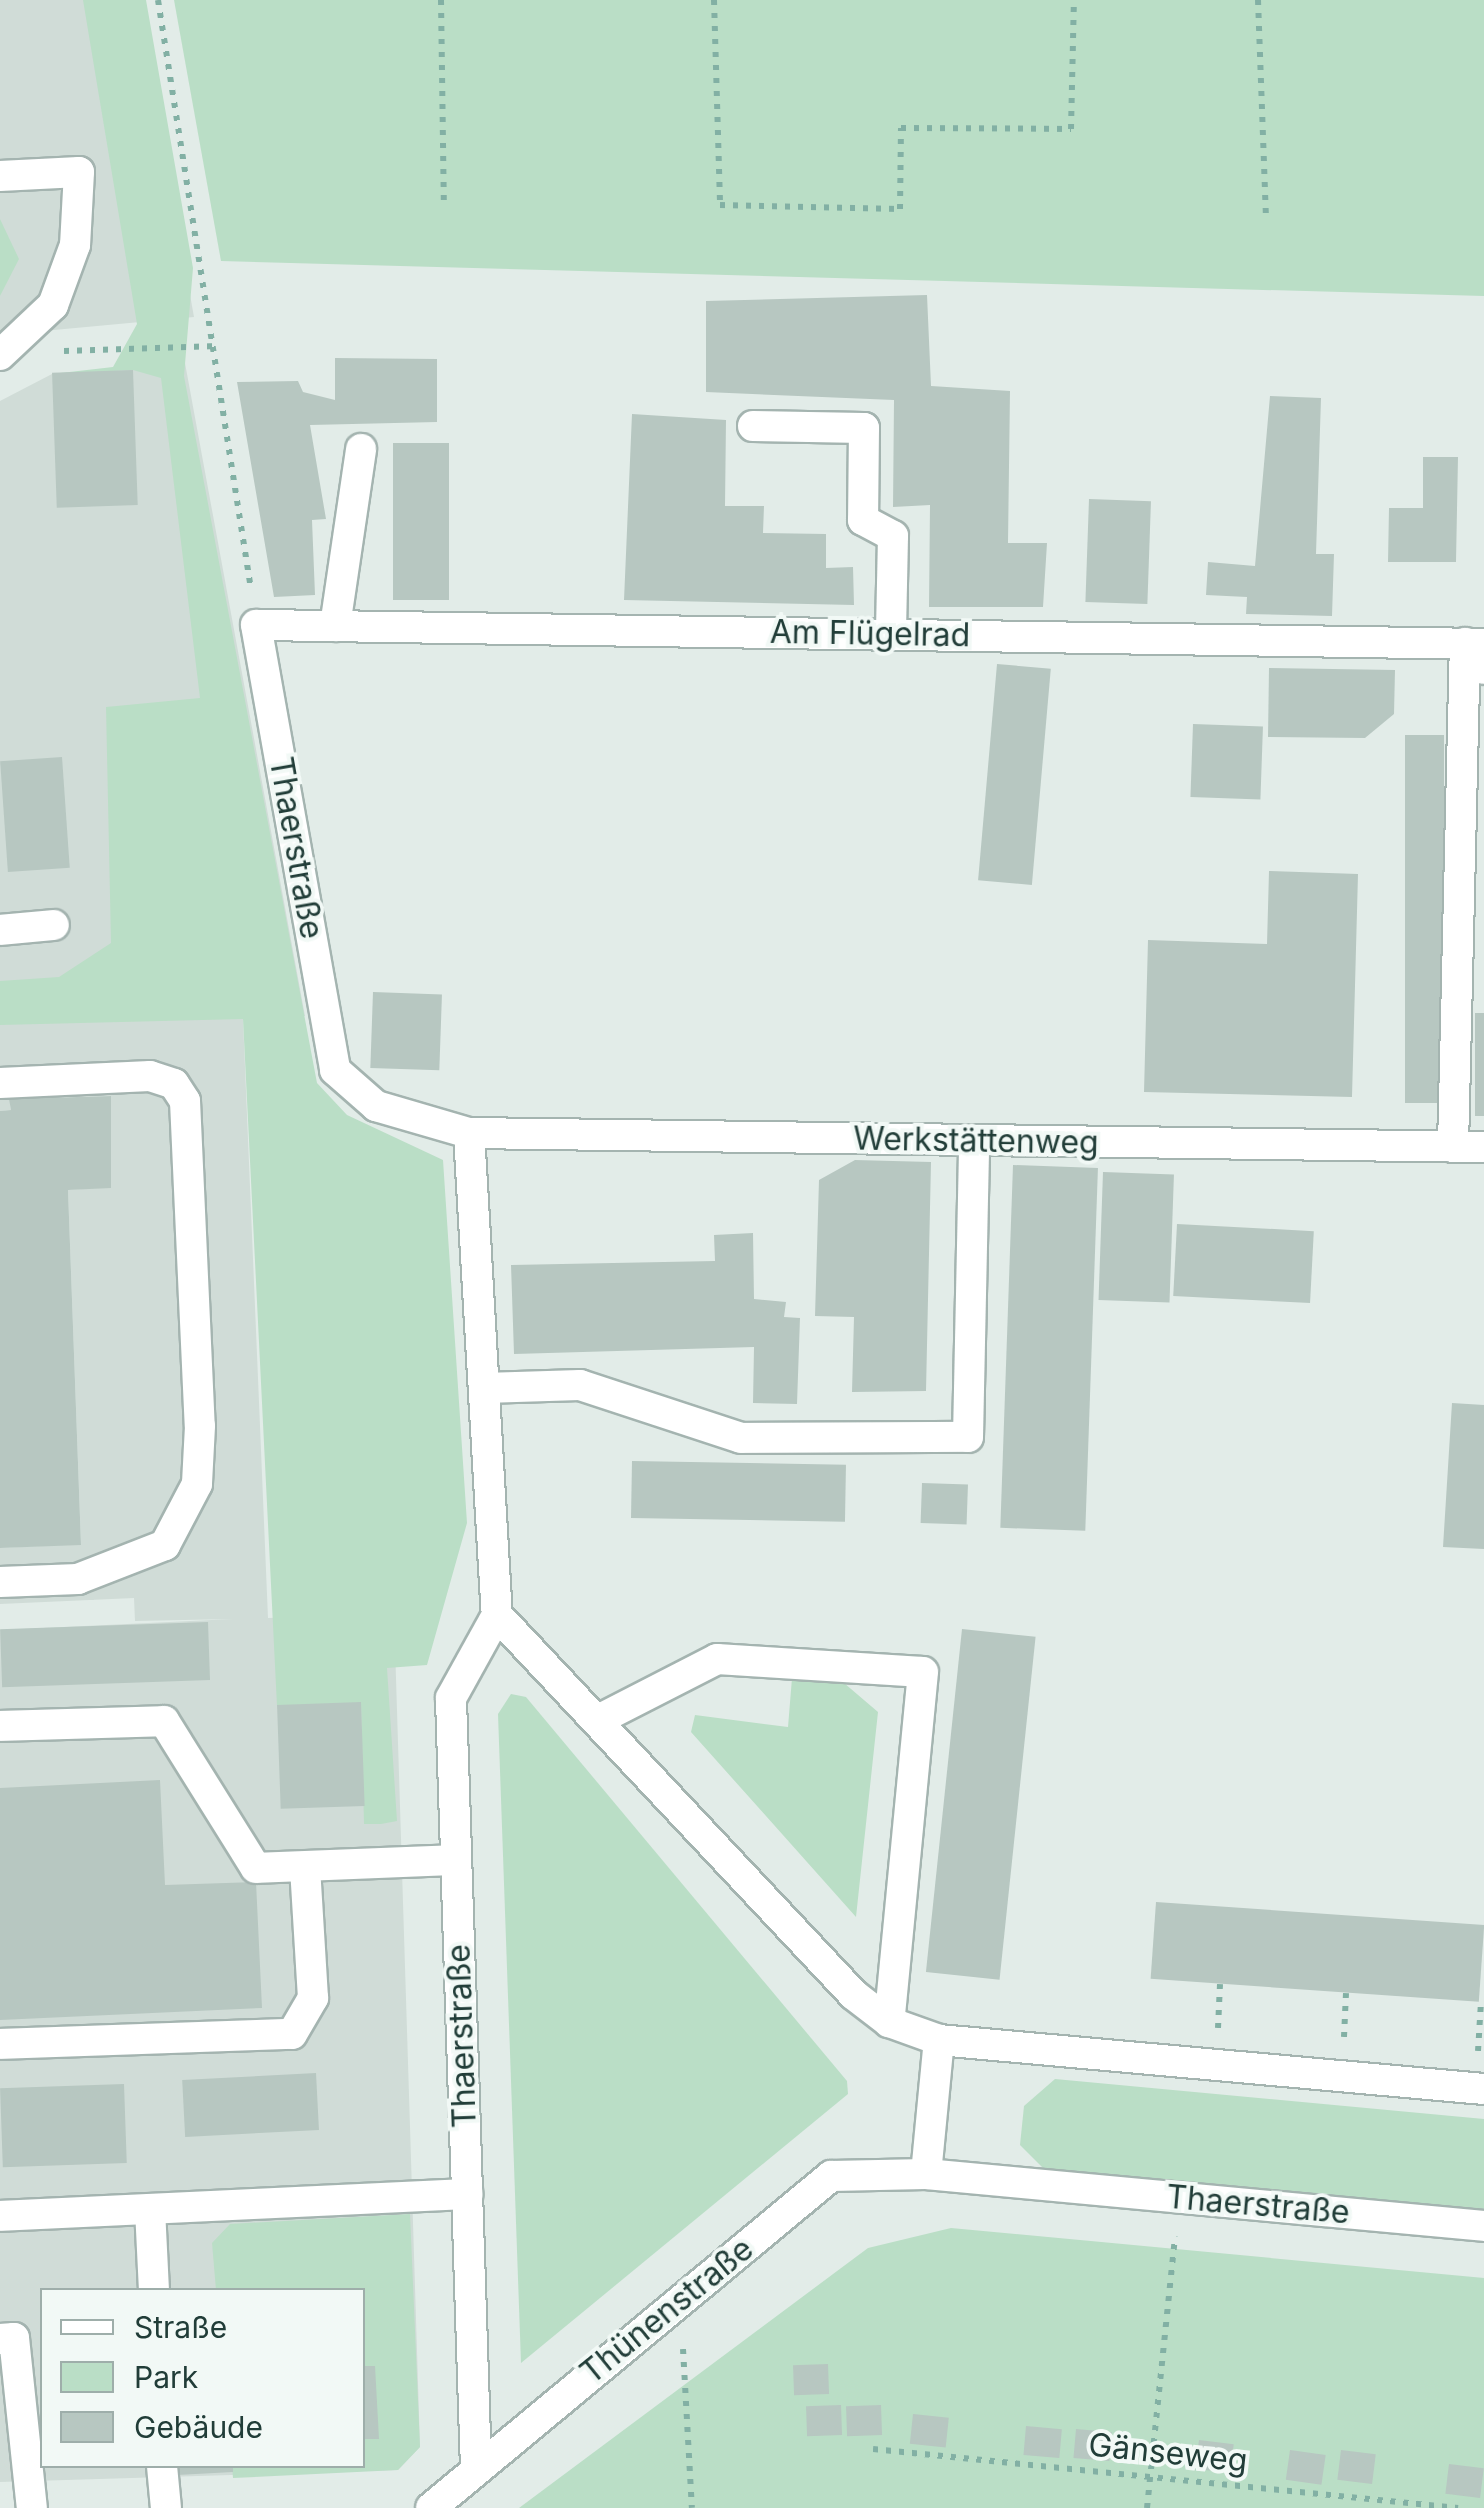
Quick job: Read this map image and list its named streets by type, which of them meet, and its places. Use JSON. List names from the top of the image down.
{
  "streets": {
    "street": [
      "Am Flügelrad",
      "Thaerstraße",
      "Werkstättenweg",
      "Thünenstraße"
    ],
    "path": ["Gänseweg"]
  },
  "crossings": [
    ["Am Flügelrad", "Thaerstraße"],
    ["Thaerstraße", "Werkstättenweg"],
    ["Thaerstraße", "Thünenstraße"]
  ],
  "legend": ["Straße", "Park", "Gebäude"]
}
